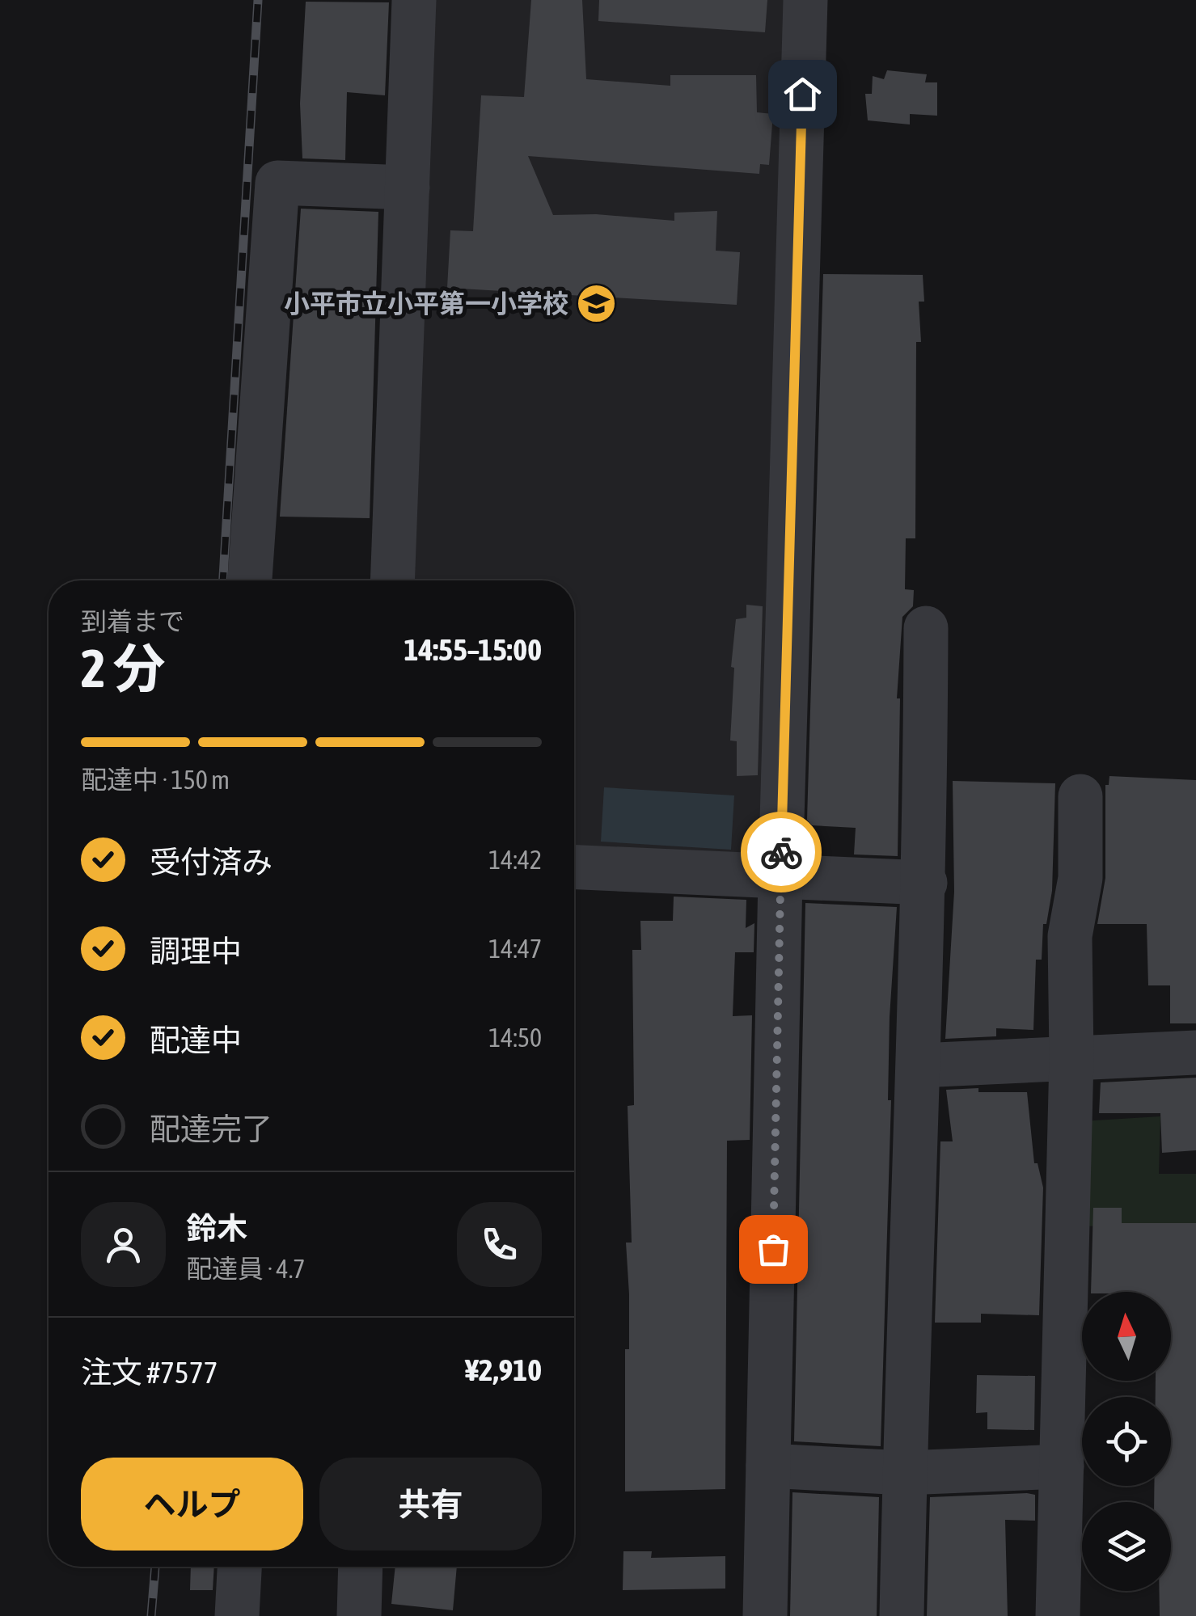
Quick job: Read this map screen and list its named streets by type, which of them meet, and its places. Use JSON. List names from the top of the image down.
{
  "places": {
    "school or university": ["小平市立小平第一小学校"]
  },
  "north": "top",
  "page": {
    "heading": ["2 分", "到着まで", "14:55–15:00"],
    "panel": [
      "鈴木",
      "配達員 · 4.7",
      "注文 #7577",
      "¥2,910"
    ],
    "bar": "配達中 · 150 m",
    "list": [
      ["受付済み", "14:42"],
      ["調理中", "14:47"],
      ["配達中", "14:50"],
      "配達完了"
    ],
    "buttons": ["ヘルプ", "共有"]
  }
}
